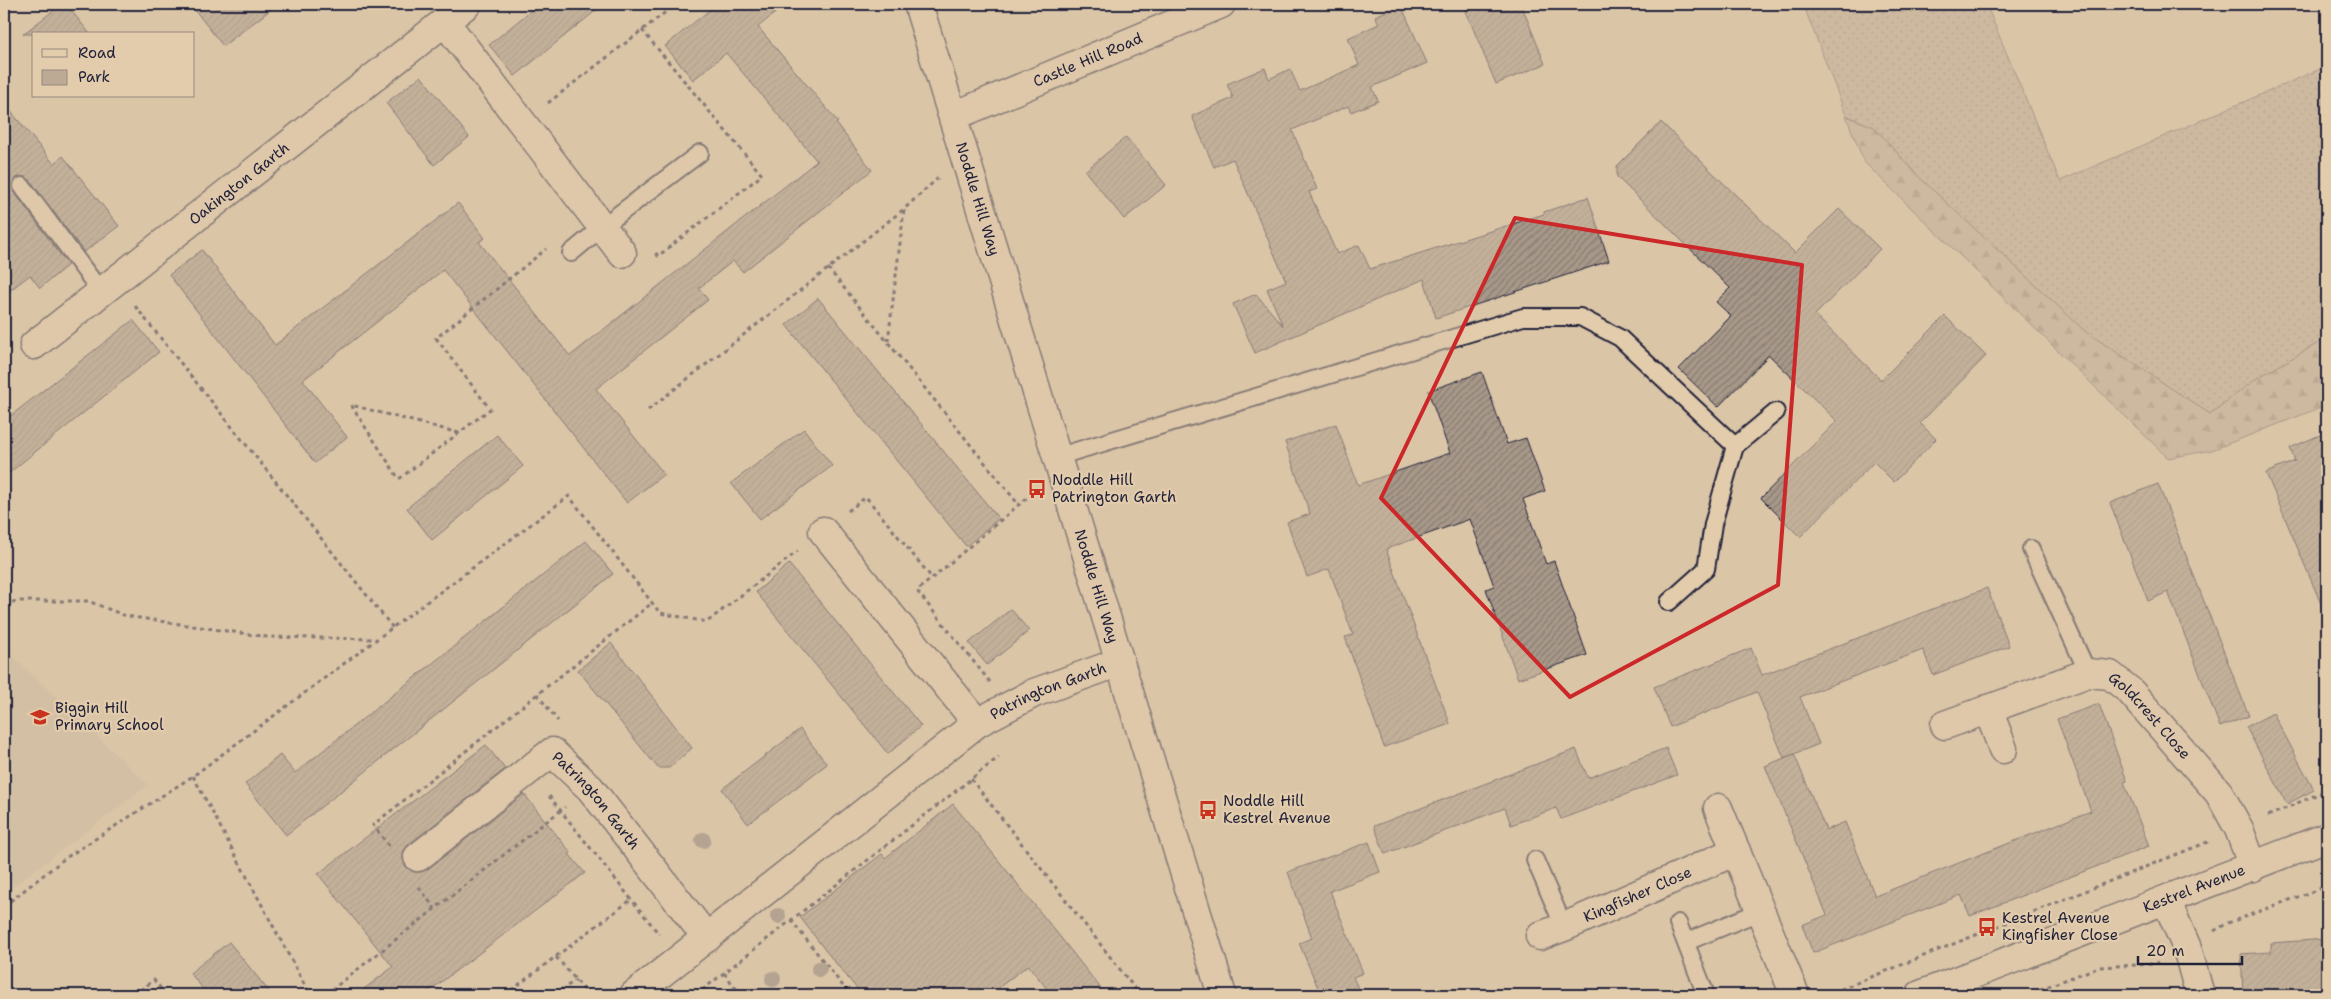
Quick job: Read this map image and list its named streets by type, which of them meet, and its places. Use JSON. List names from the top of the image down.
{
  "streets": {
    "street": [
      "Castle Hill Road",
      "Oakington Garth",
      "Noddle Hill Way",
      "Patrington Garth",
      "Goldcrest Close",
      "Kestrel Avenue",
      "Kingfisher Close"
    ]
  },
  "crossings": [
    ["Castle Hill Road", "Noddle Hill Way"],
    ["Noddle Hill Way", "Patrington Garth"],
    ["Goldcrest Close", "Kestrel Avenue"]
  ],
  "places": {
    "bus stop": ["Noddle Hill Patrington Garth", "Noddle Hill Kestrel Avenue", "Kestrel Avenue Kingfisher Close"],
    "school or university": ["Biggin Hill Primary School"]
  },
  "legend": ["Road", "Park"],
  "scale_bar": "20 m"
}
